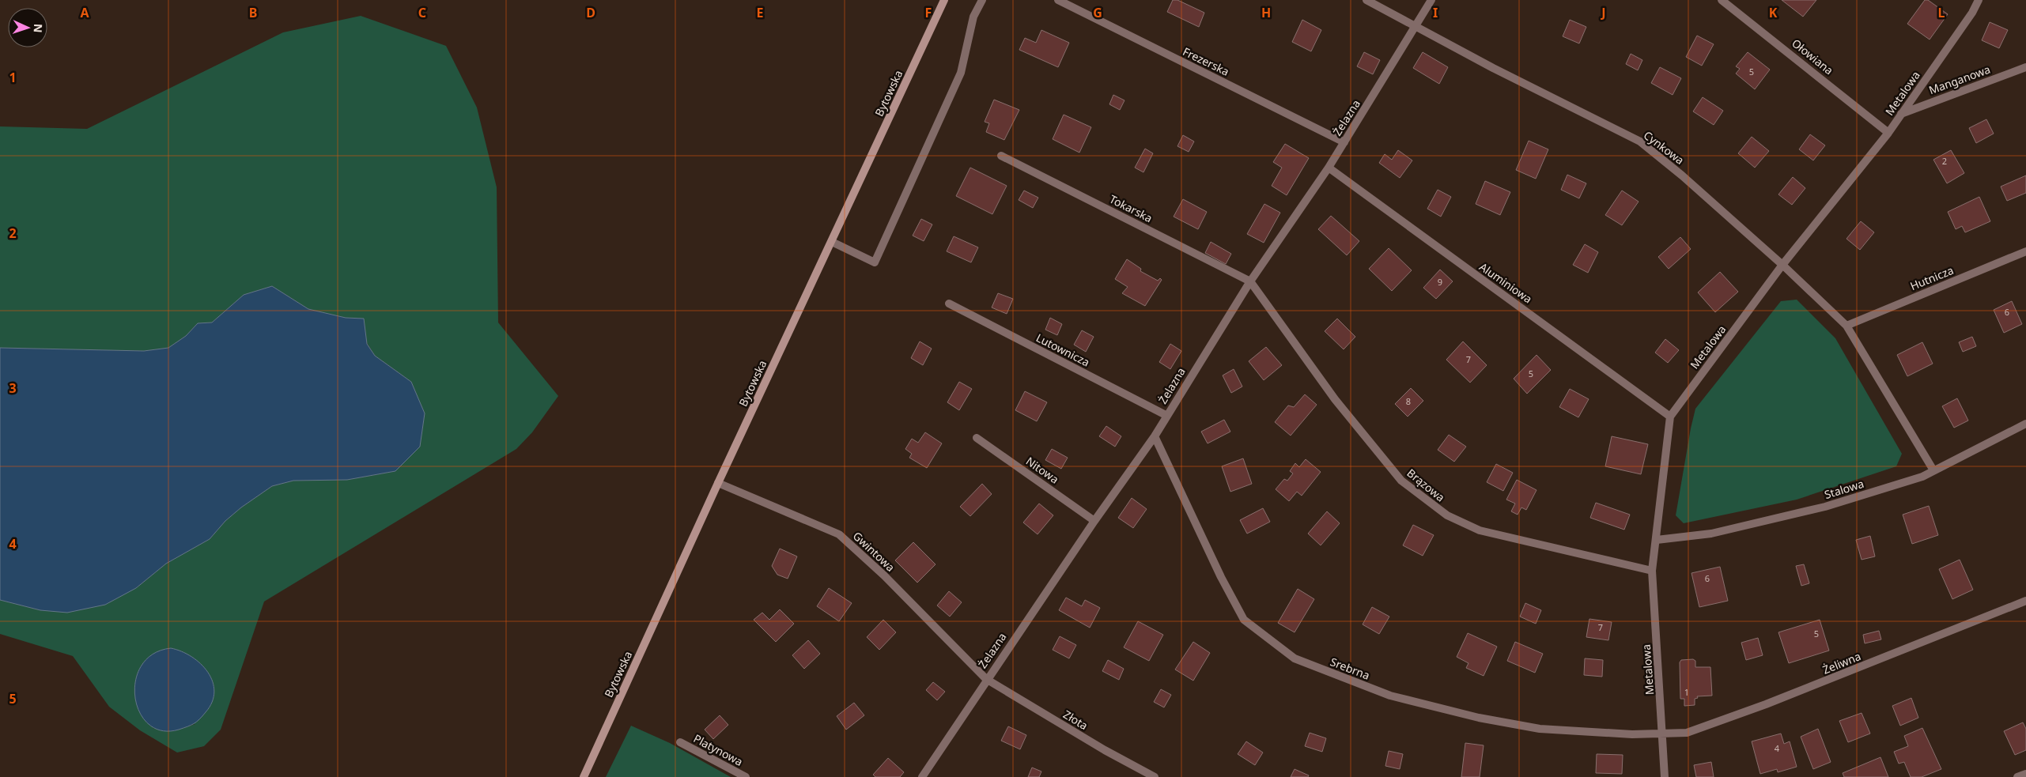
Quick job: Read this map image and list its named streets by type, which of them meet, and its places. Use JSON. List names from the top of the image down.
{
  "streets": {
    "main road": ["Bytowska"],
    "street": [
      "Ołowiana",
      "Frezerska",
      "Manganowa",
      "Metalowa",
      "Żelazna",
      "Cynkowa",
      "Tokarska",
      "Hutnicza",
      "Aluminiowa",
      "Lutownicza",
      "Nitowa",
      "Brązowa",
      "Stalowa",
      "Gwintowa",
      "Żeliwna",
      "Srebrna",
      "Złota",
      "Platynowa"
    ]
  },
  "crossings": [
    ["Ołowiana", "Metalowa"],
    ["Frezerska", "Żelazna"],
    ["Manganowa", "Metalowa"],
    ["Bytowska", "Gwintowa"],
    ["Metalowa", "Cynkowa"],
    ["Metalowa", "Aluminiowa"],
    ["Metalowa", "Brązowa"],
    ["Metalowa", "Stalowa"],
    ["Metalowa", "Żeliwna"],
    ["Metalowa", "Srebrna"],
    ["Żelazna", "Cynkowa"],
    ["Żelazna", "Tokarska"],
    ["Żelazna", "Aluminiowa"],
    ["Żelazna", "Lutownicza"],
    ["Żelazna", "Nitowa"],
    ["Żelazna", "Brązowa"],
    ["Żelazna", "Gwintowa"],
    ["Żelazna", "Srebrna"],
    ["Żelazna", "Złota"],
    ["Cynkowa", "Hutnicza"],
    ["Cynkowa", "Stalowa"],
    ["Tokarska", "Brązowa"],
    ["Gwintowa", "Złota"],
    ["Żeliwna", "Srebrna"]
  ],
  "house_numbers": [
    "5",
    "2",
    "9",
    "6",
    "7",
    "5",
    "8",
    "6",
    "7",
    "5",
    "1",
    "4"
  ],
  "north": "right",
  "grid": {
    "columns": [
      "A",
      "B",
      "C",
      "D",
      "E",
      "F",
      "G",
      "H",
      "I",
      "J",
      "K",
      "L"
    ],
    "rows": [
      "1",
      "2",
      "3",
      "4",
      "5"
    ]
  }
}
